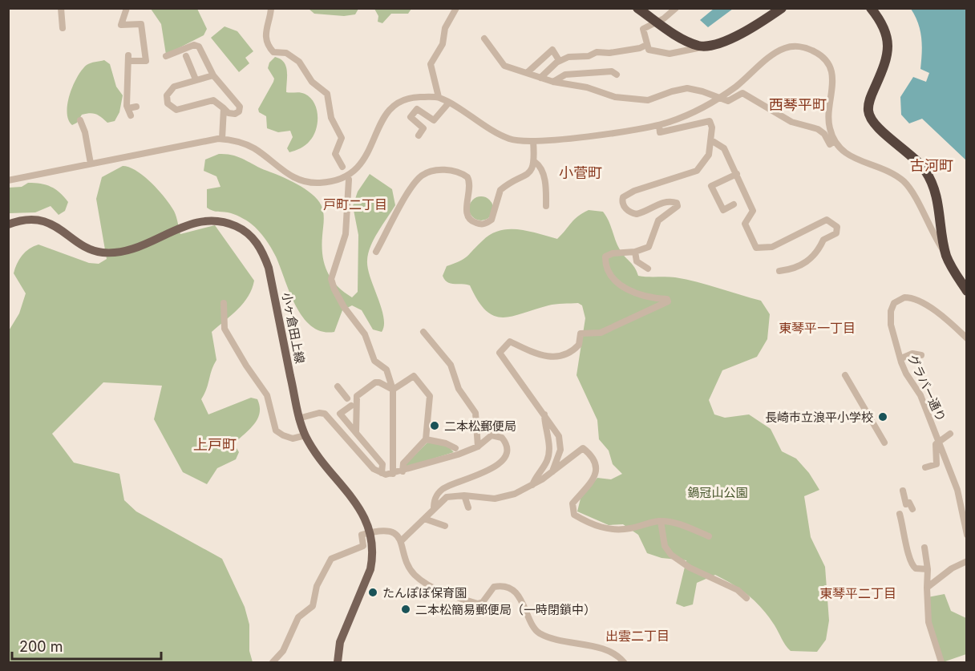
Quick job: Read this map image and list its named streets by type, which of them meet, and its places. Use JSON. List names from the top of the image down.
{
  "streets": {
    "main road": ["小ヶ倉田上線"],
    "street": ["グラバー通り"]
  },
  "districts": [
    "西琴平町",
    "古河町",
    "小菅町",
    "戸町二丁目",
    "東琴平一丁目",
    "上戸町",
    "東琴平二丁目",
    "出雲二丁目"
  ],
  "parks": ["鍋冠山公園"],
  "places": [
    "長崎市立浪平小学校",
    "二本松郵便局",
    "たんぽぽ保育園",
    "二本松簡易郵便局（一時閉鎖中）"
  ],
  "scale_bar": "200 m"
}
